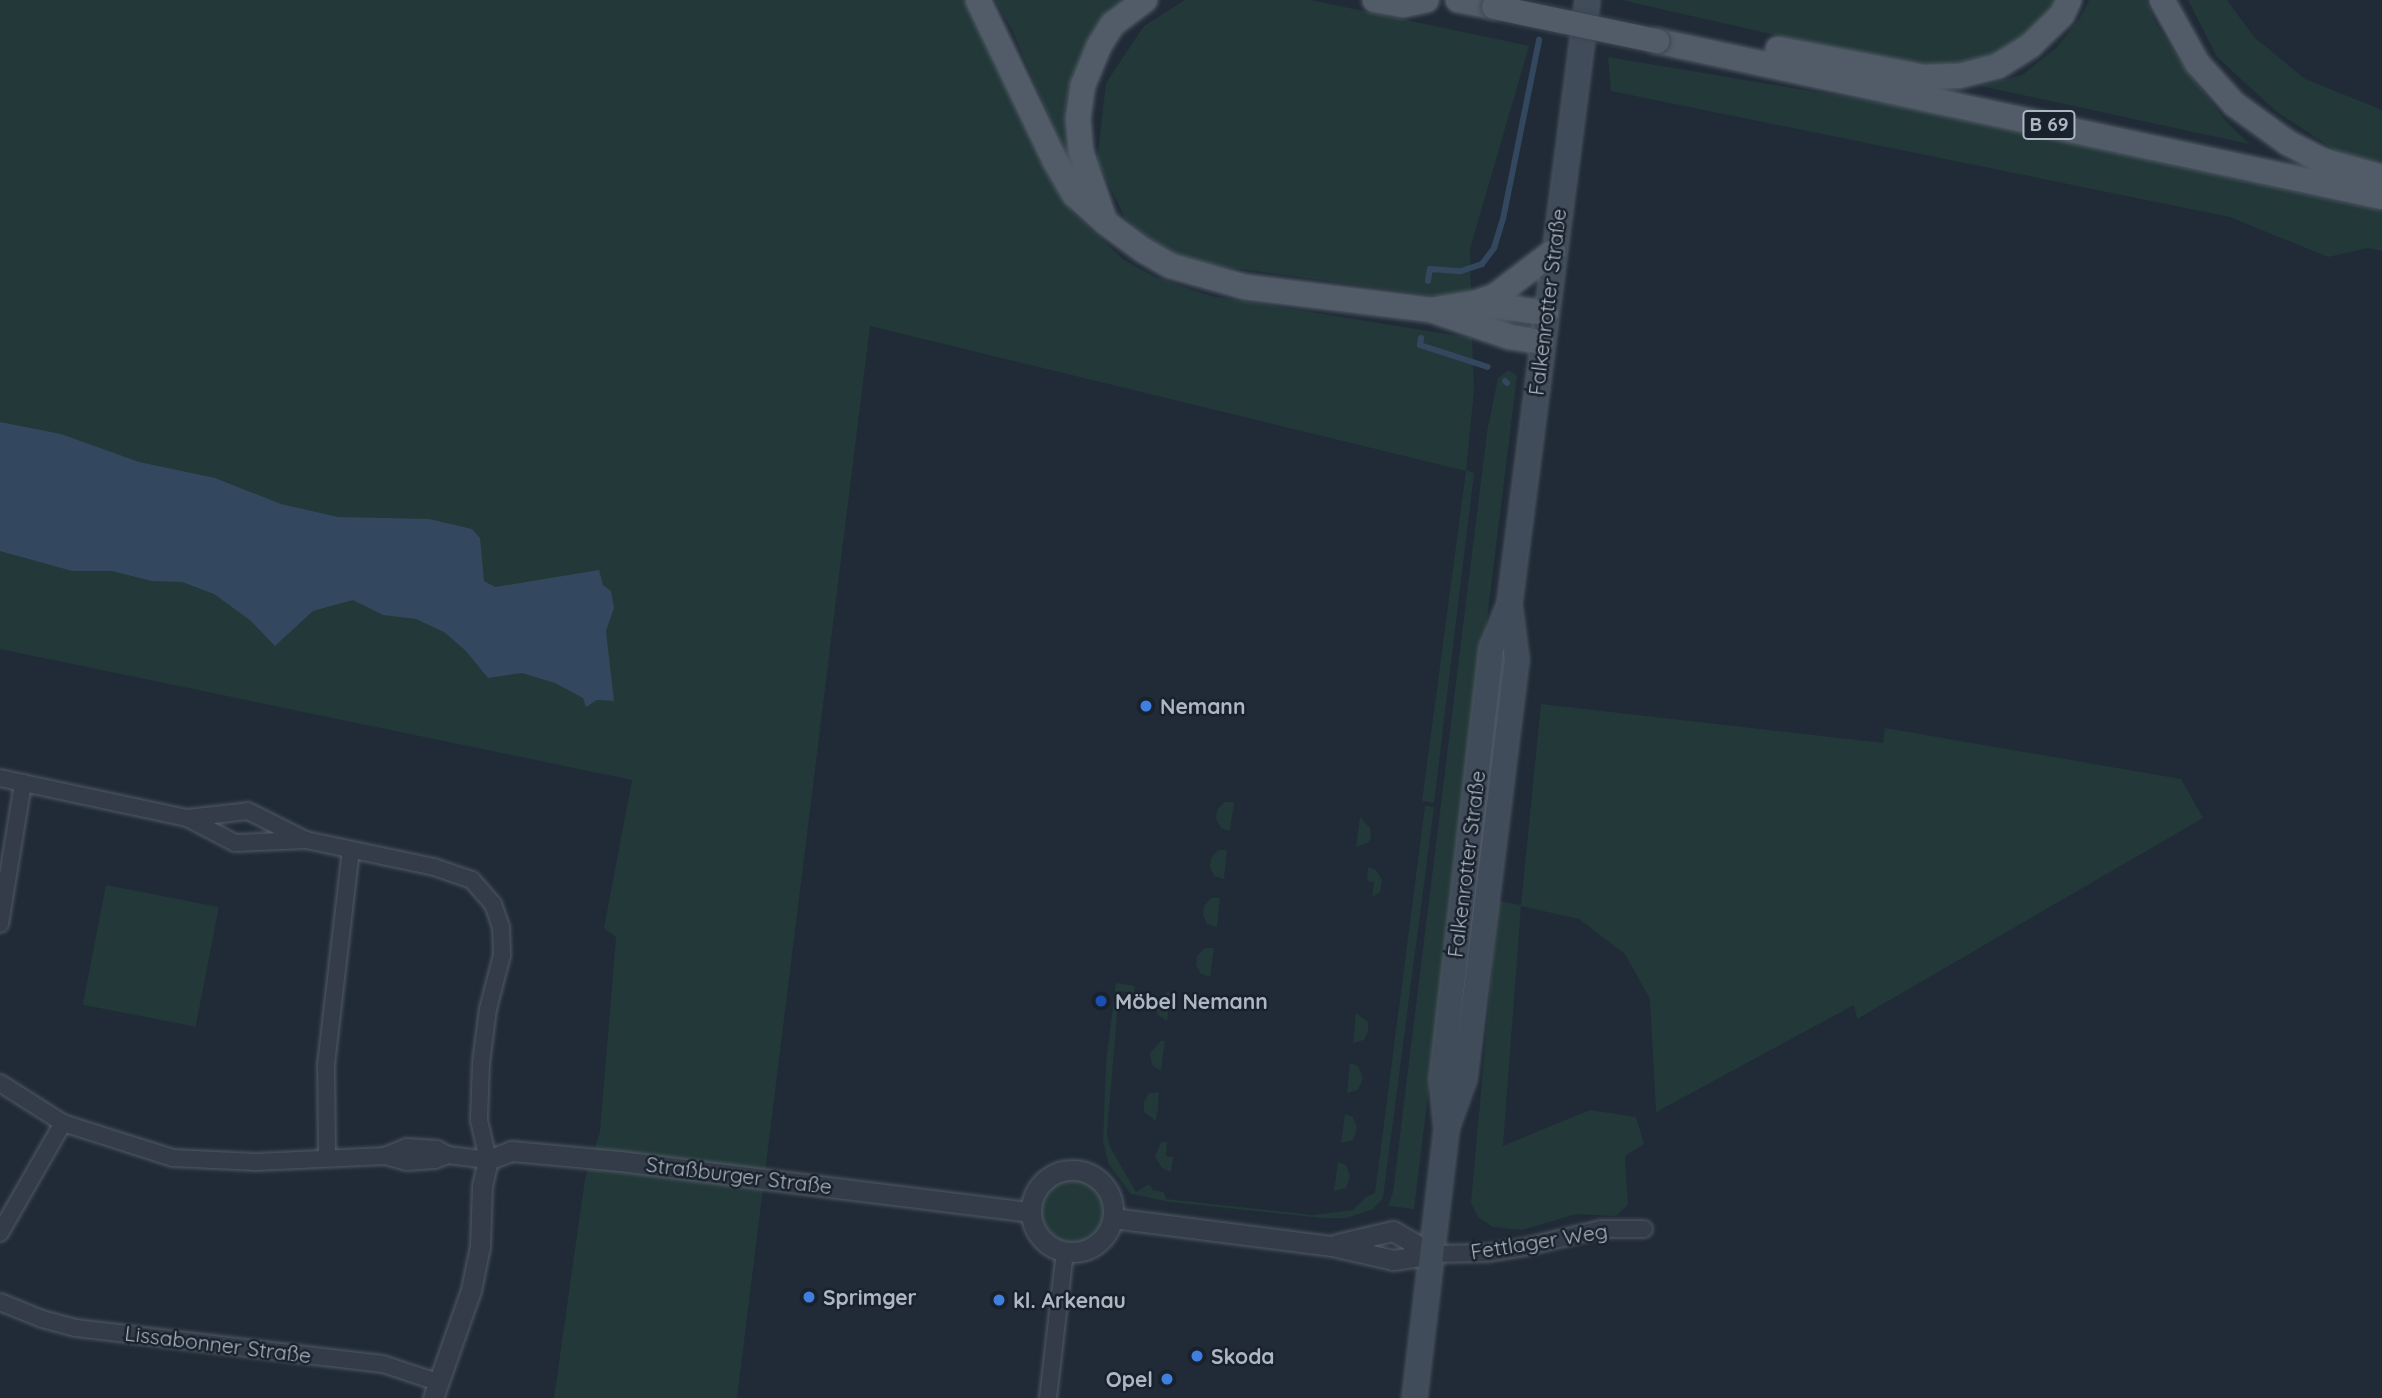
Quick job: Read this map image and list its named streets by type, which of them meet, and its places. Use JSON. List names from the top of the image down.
{
  "streets": {
    "main road": ["B 69", "Falkenrotter Straße"],
    "street": ["Straßburger Straße", "Fettlager Weg", "Lissabonner Straße"]
  },
  "crossings": [
    ["Falkenrotter Straße", "Fettlager Weg"]
  ],
  "places": [
    "Nemann",
    "Möbel Nemann",
    "Sprimger",
    "kl. Arkenau",
    "Skoda",
    "Opel"
  ]
}
